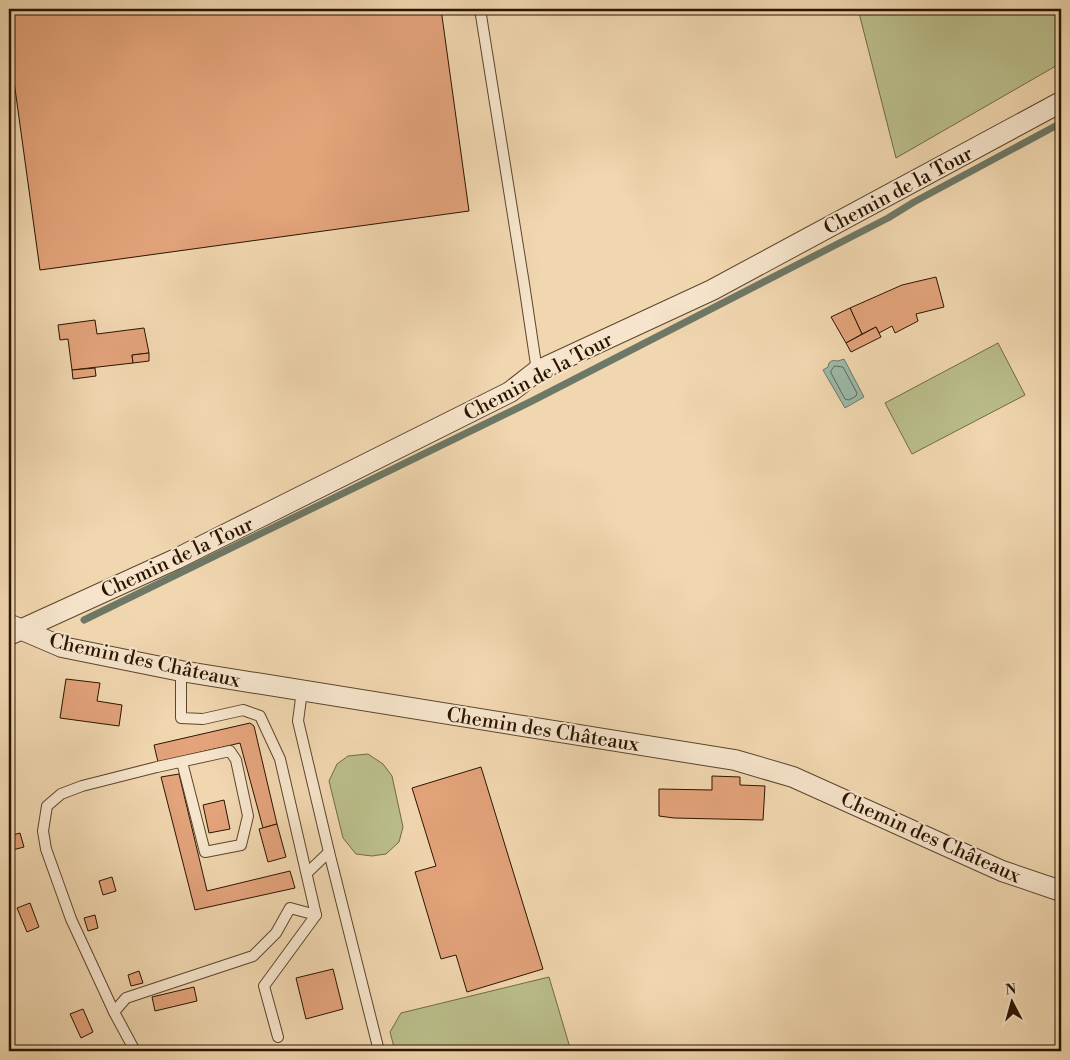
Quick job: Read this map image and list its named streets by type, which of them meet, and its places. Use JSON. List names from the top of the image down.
{
  "streets": {
    "street": ["Chemin de la Tour", "Chemin des Châteaux"]
  },
  "crossings": [
    ["Chemin de la Tour", "Chemin des Châteaux"]
  ],
  "north": "top"
}
